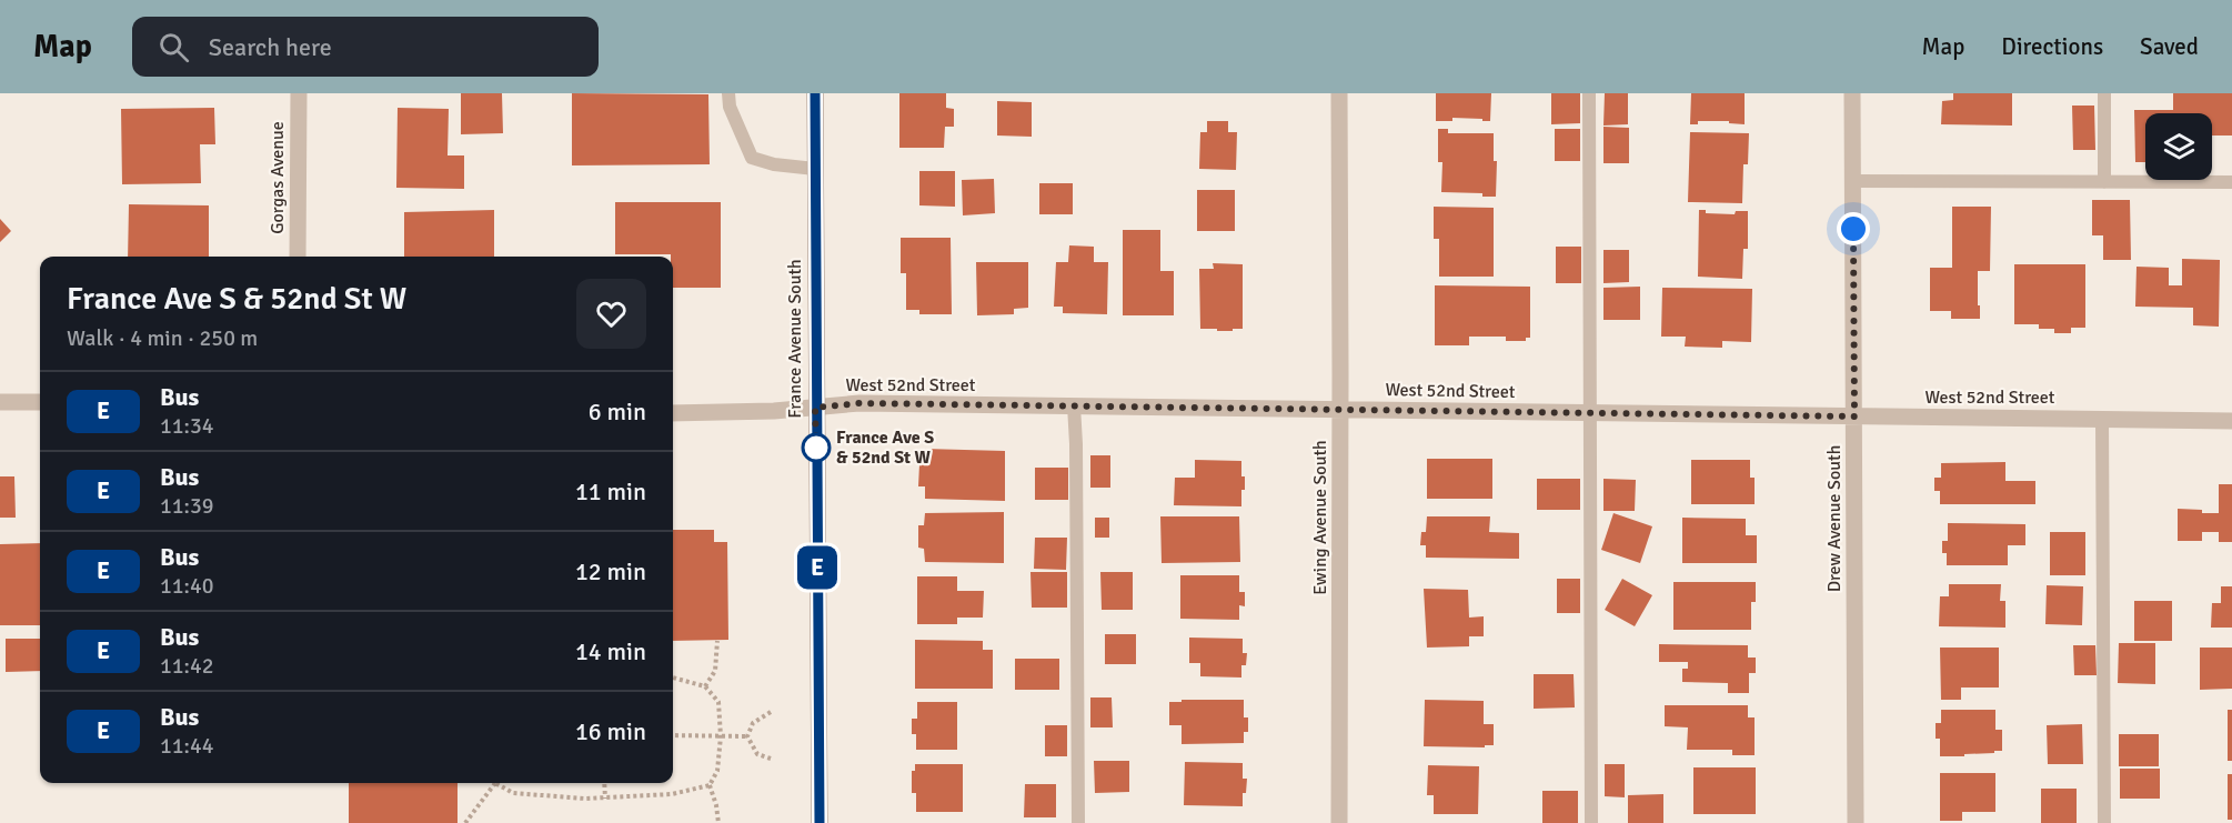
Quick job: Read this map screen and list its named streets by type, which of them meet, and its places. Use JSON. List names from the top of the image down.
{
  "streets": {
    "main road": ["France Avenue South"],
    "street": [
      "Gorgas Avenue",
      "West 52nd Street",
      "Ewing Avenue South",
      "Drew Avenue South"
    ]
  },
  "crossings": [
    ["France Avenue South", "West 52nd Street"],
    ["West 52nd Street", "Ewing Avenue South"],
    ["West 52nd Street", "Drew Avenue South"]
  ],
  "places": ["France Ave S & 52nd St W"],
  "lines": ["bus line E"],
  "page": {
    "header": "Map",
    "search": "Search here",
    "nav": ["Map", "Directions", "Saved"],
    "on_map": "E",
    "heading": ["France Ave S & 52nd St W", "Walk · 4 min · 250 m"],
    "list": [
      {
        "mark": "E",
        "name": "Bus",
        "note": "11:34",
        "value": "6 min"
      },
      {
        "mark": "E",
        "name": "Bus",
        "note": "11:39",
        "value": "11 min"
      },
      {
        "mark": "E",
        "name": "Bus",
        "note": "11:40",
        "value": "12 min"
      },
      {
        "mark": "E",
        "name": "Bus",
        "note": "11:42",
        "value": "14 min"
      },
      {
        "mark": "E",
        "name": "Bus",
        "note": "11:44",
        "value": "16 min"
      }
    ]
  }
}
